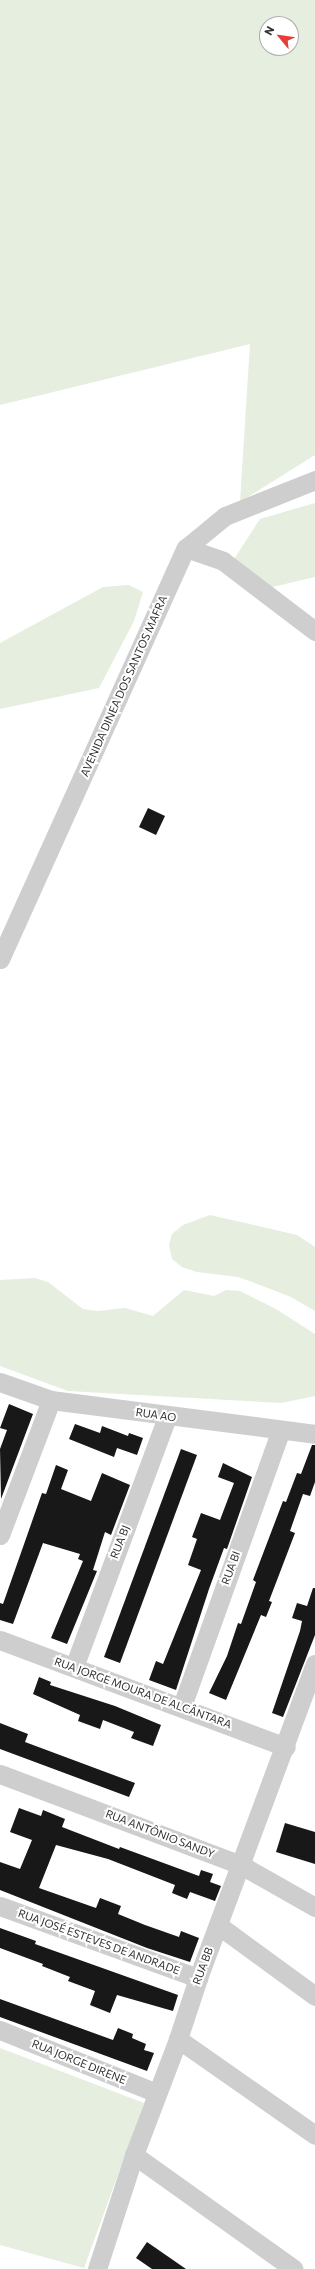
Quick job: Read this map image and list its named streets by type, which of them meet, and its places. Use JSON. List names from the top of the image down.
{
  "streets": {
    "street": [
      "AVENIDA DINEA DOS SANTOS MAFRA",
      "RUA AO",
      "RUA BJ",
      "RUA BI",
      "RUA JORGE MOURA DE ALCÂNTARA",
      "RUA ANTÔNIO SANDY",
      "RUA JOSÉ ESTEVES DE ANDRADE",
      "RUA BB",
      "RUA JORGE DIRENE"
    ]
  },
  "crossings": [
    ["RUA AO", "RUA BJ"],
    ["RUA AO", "RUA BI"],
    ["RUA BJ", "RUA JORGE MOURA DE ALCÂNTARA"],
    ["RUA BI", "RUA JORGE MOURA DE ALCÂNTARA"],
    ["RUA JORGE MOURA DE ALCÂNTARA", "RUA BB"],
    ["RUA ANTÔNIO SANDY", "RUA BB"],
    ["RUA JOSÉ ESTEVES DE ANDRADE", "RUA BB"],
    ["RUA BB", "RUA JORGE DIRENE"]
  ],
  "north": "top left"
}
